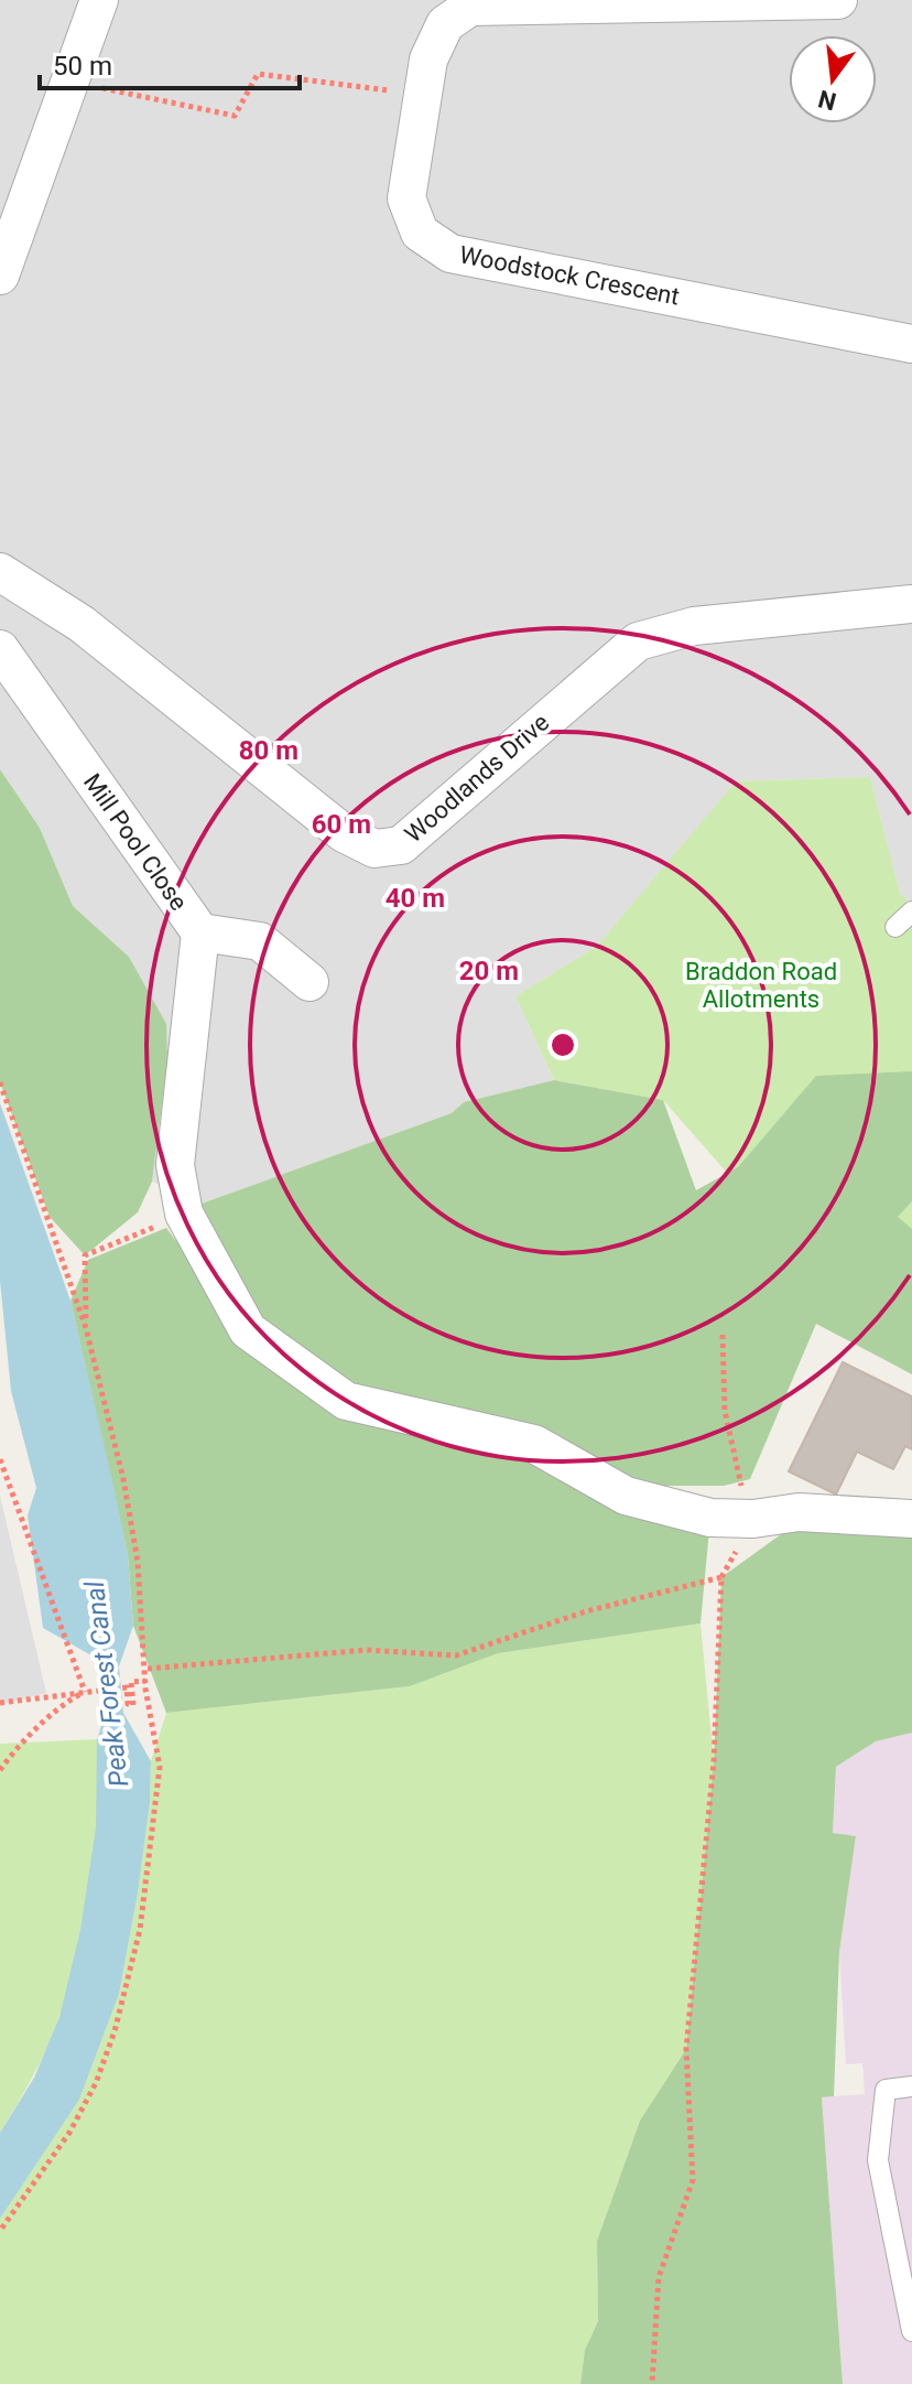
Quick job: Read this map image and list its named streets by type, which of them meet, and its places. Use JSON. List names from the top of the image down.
{
  "streets": {
    "street": ["Woodstock Crescent", "Woodlands Drive", "Mill Pool Close"]
  },
  "water": ["Peak Forest Canal"],
  "parks": ["Braddon Road Allotments"],
  "scale_bar": "50 m",
  "north": "bottom",
  "rings": [
    "80 m",
    "60 m",
    "40 m",
    "20 m"
  ]
}
